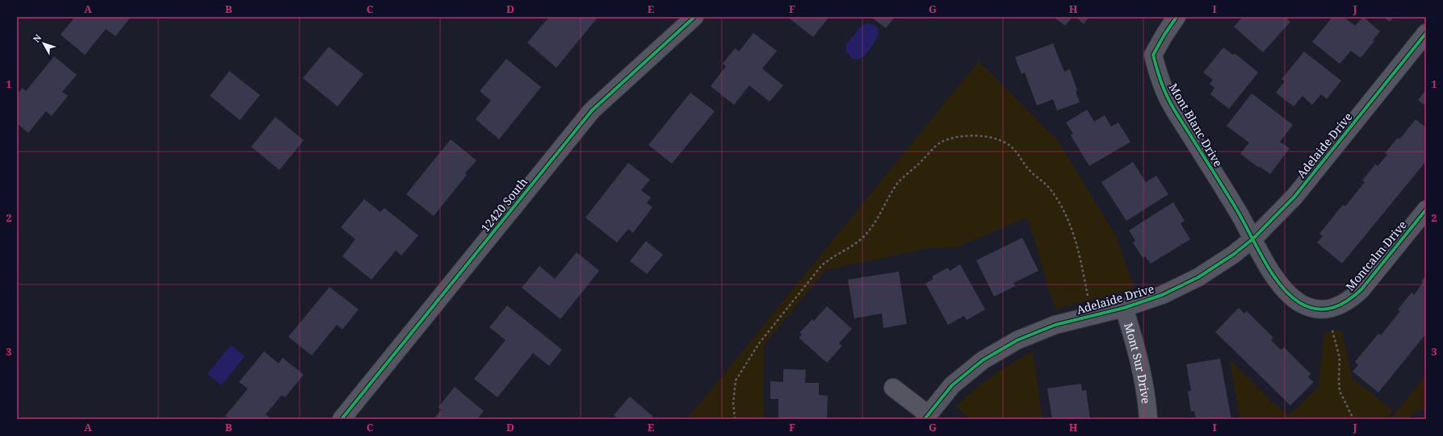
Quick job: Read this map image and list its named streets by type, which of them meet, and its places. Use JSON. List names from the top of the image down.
{
  "streets": {
    "street": [
      "Mont Blanc Drive",
      "Adelaide Drive",
      "12420 South",
      "Montcalm Drive",
      "Mont Sur Drive"
    ]
  },
  "crossings": [
    ["Mont Blanc Drive", "Adelaide Drive"],
    ["Mont Blanc Drive", "Montcalm Drive"],
    ["Adelaide Drive", "Montcalm Drive"],
    ["Adelaide Drive", "Mont Sur Drive"]
  ],
  "north": "top left",
  "grid": {
    "columns": [
      "A",
      "B",
      "C",
      "D",
      "E",
      "F",
      "G",
      "H",
      "I",
      "J"
    ],
    "rows": ["1", "2", "3"]
  }
}
